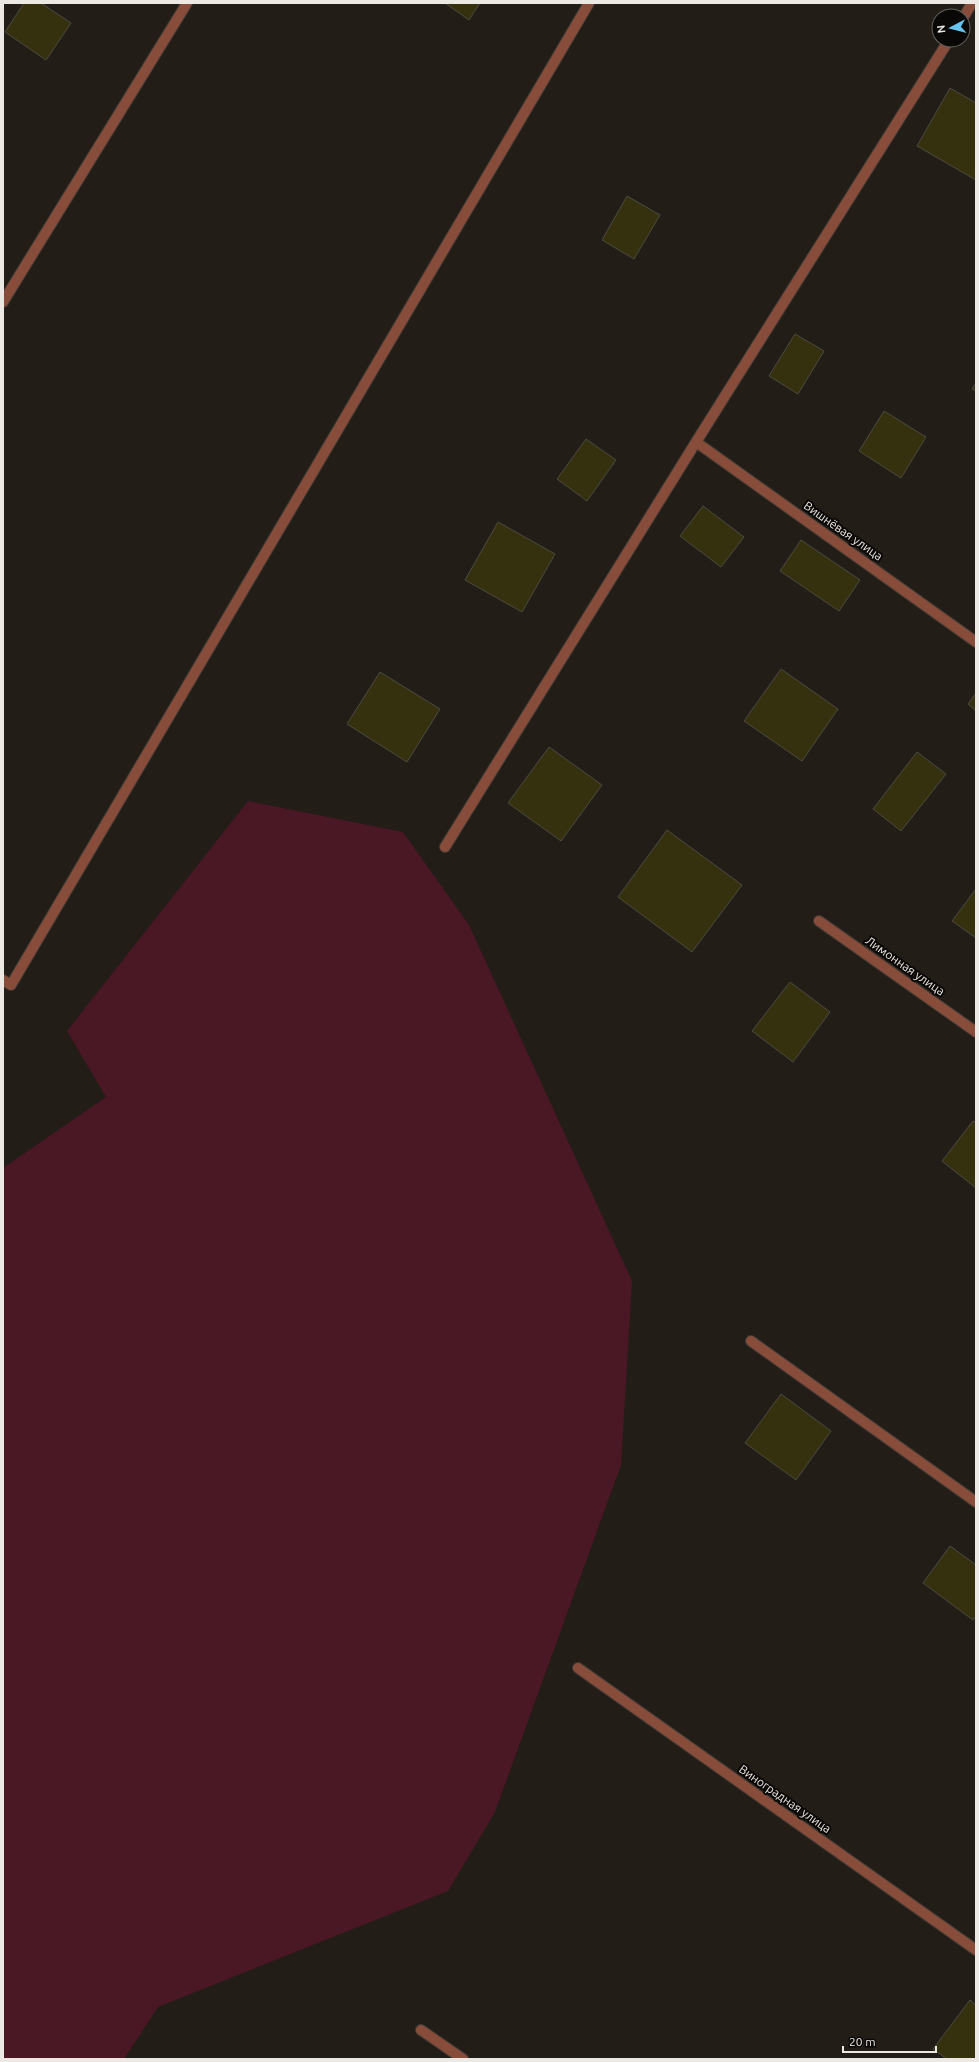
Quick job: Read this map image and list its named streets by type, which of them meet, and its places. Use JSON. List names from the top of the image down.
{
  "streets": {
    "street": ["Вишнёвая улица", "Лимонная улица", "Виноградная улица"]
  },
  "scale_bar": "20 m",
  "north": "left"
}
